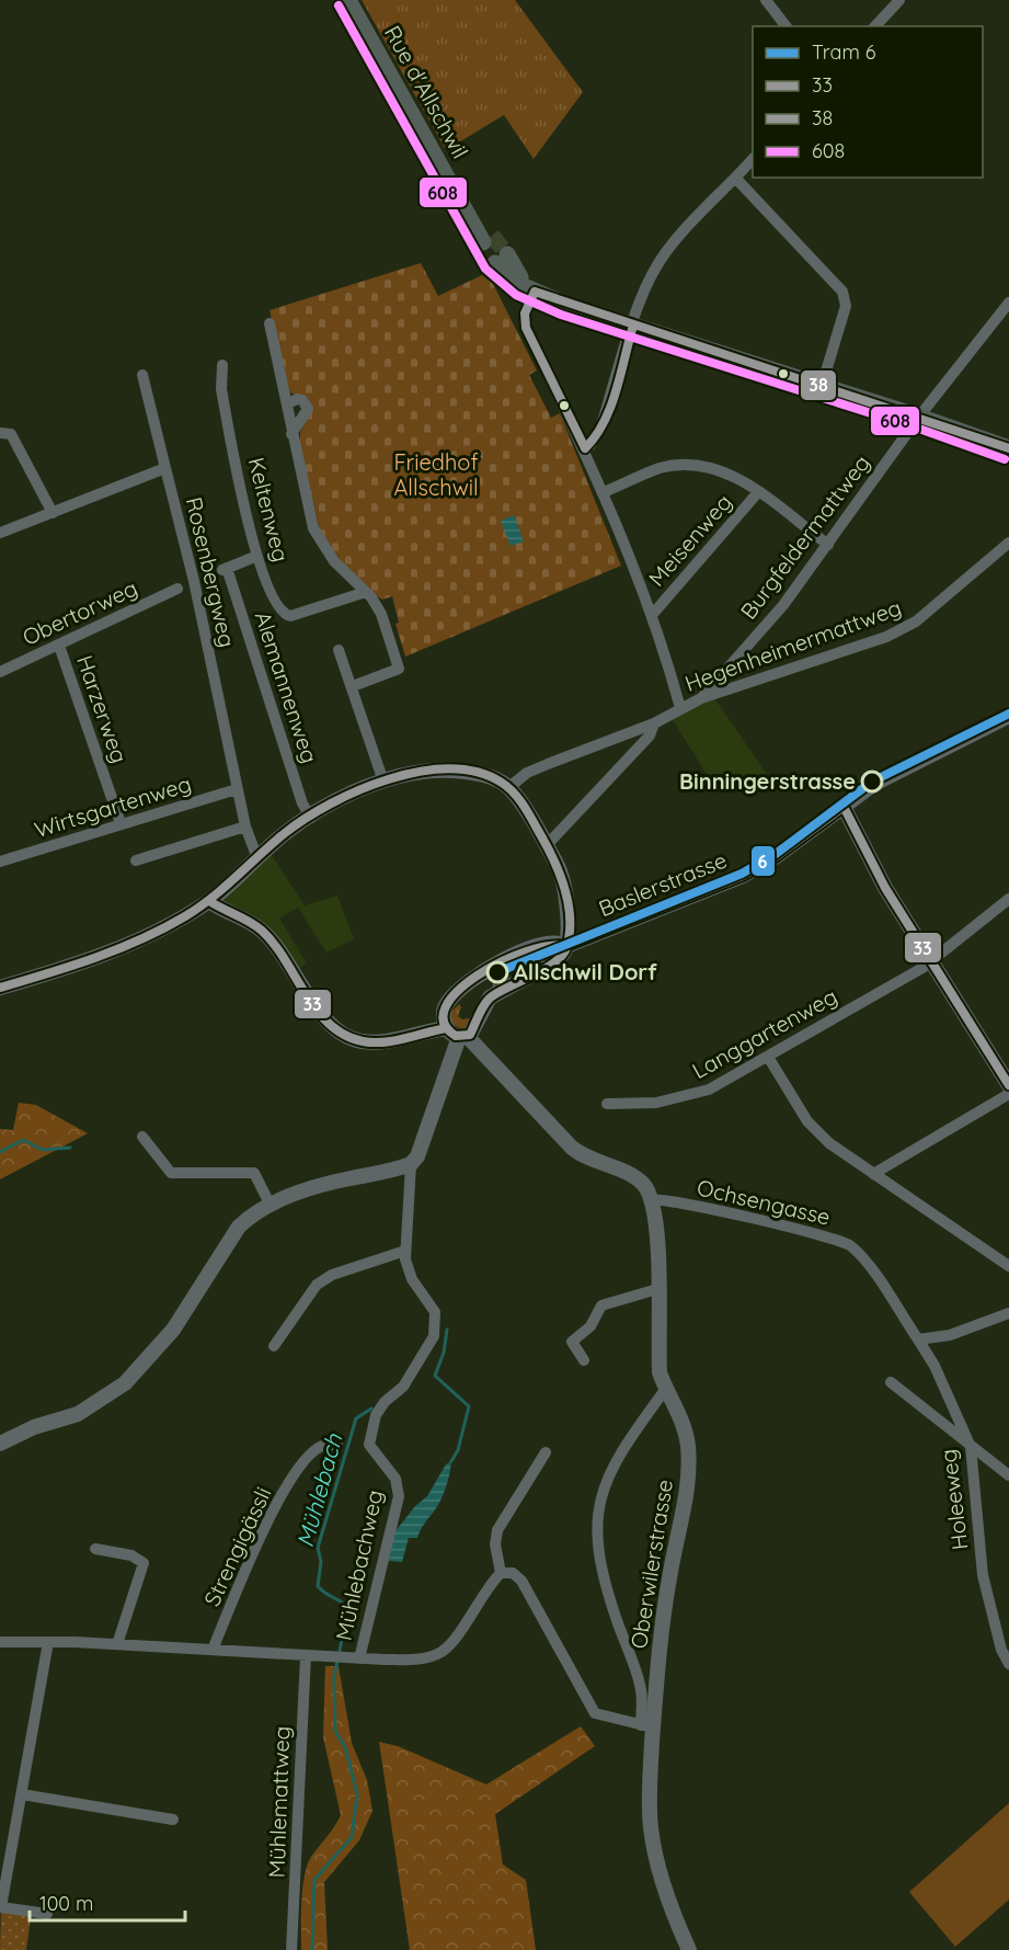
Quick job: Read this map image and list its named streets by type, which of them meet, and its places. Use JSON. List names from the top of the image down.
{
  "streets": {
    "main road": ["Rue d'Allschwil"],
    "street": [
      "Keltenweg",
      "Burgfeldermattweg",
      "Meisenweg",
      "Rosenbergweg",
      "Obertorweg",
      "Hegenheimermattweg",
      "Alemannenweg",
      "Harzerweg",
      "Wirtsgartenweg",
      "Baslerstrasse",
      "Langgartenweg",
      "Ochsengasse",
      "Holeeweg",
      "Strengigässli",
      "Oberwilerstrasse",
      "Mühlebachweg",
      "Mühlemattweg"
    ]
  },
  "crossings": [
    ["Burgfeldermattweg", "Hegenheimermattweg"],
    ["Rosenbergweg", "Wirtsgartenweg"],
    ["Obertorweg", "Harzerweg"],
    ["Harzerweg", "Wirtsgartenweg"],
    ["Ochsengasse", "Holeeweg"],
    ["Ochsengasse", "Oberwilerstrasse"]
  ],
  "water": ["Mühlebach"],
  "parks": ["Friedhof Allschwil"],
  "places": ["Binningerstrasse", "Allschwil Dorf"],
  "lines": [
    "transit line 608",
    "transit line 38",
    "tram line 6",
    "transit line 33"
  ],
  "legend": [
    "Tram 6",
    "33",
    "38",
    "608"
  ],
  "scale_bar": "100 m"
}
